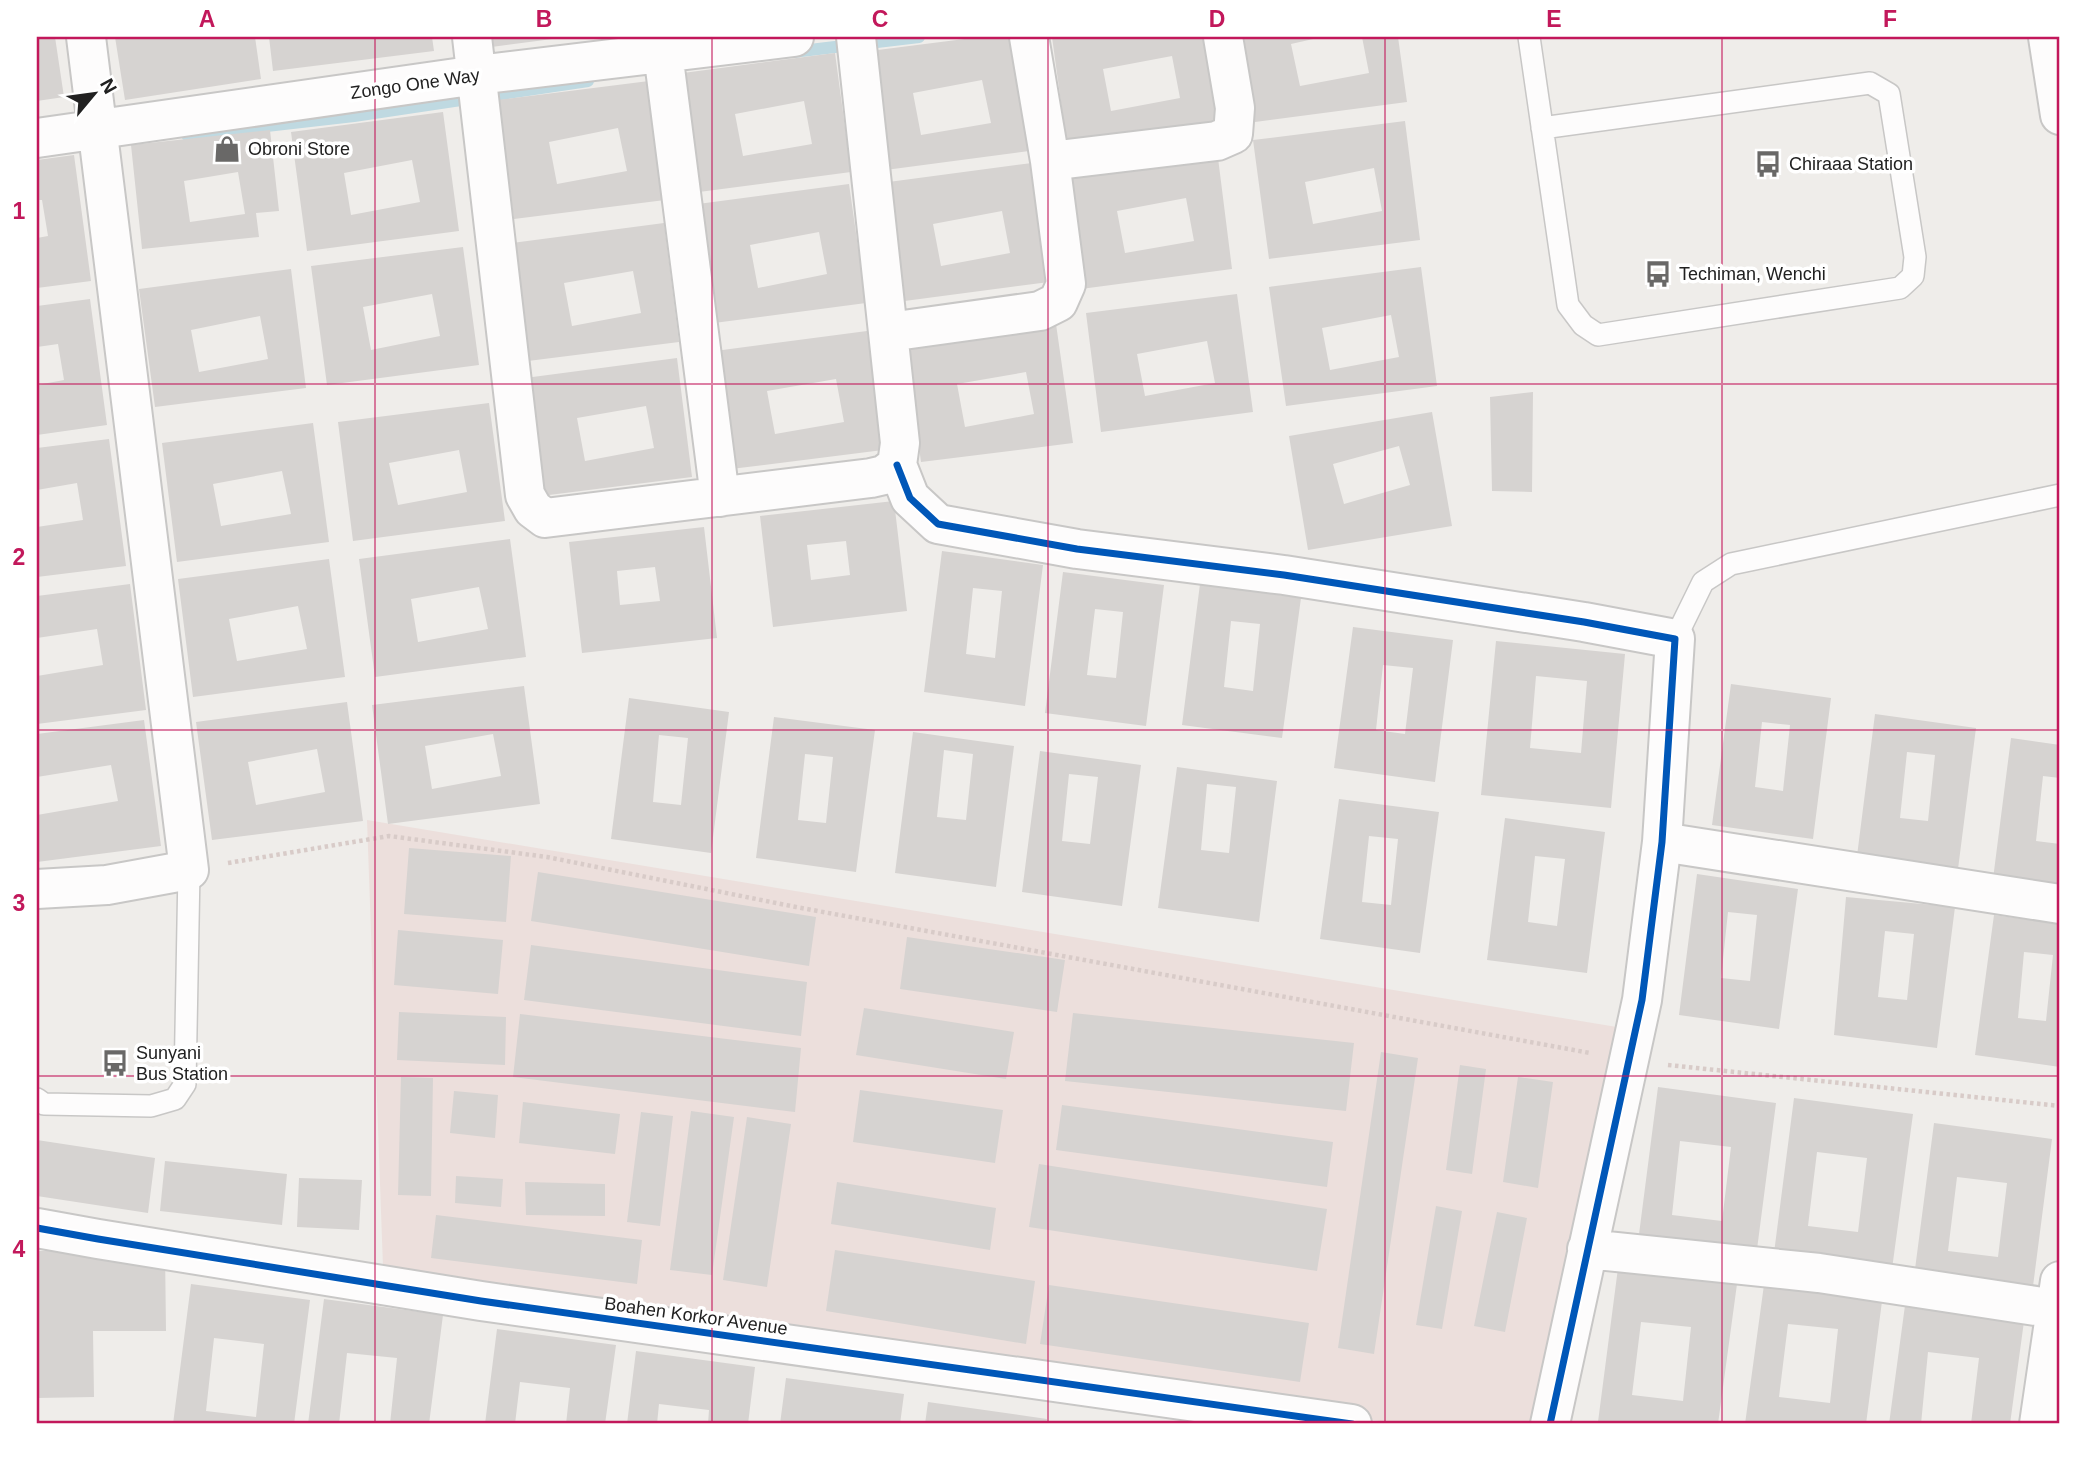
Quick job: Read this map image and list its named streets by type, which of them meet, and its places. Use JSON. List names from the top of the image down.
{
  "streets": {
    "street": ["Zongo One Way", "Boahen Korkor Avenue"]
  },
  "places": {
    "shop": ["Obroni Store"],
    "bus stop": ["Chiraaa Station", "Techiman, Wenchi", "Sunyani Bus Station"]
  },
  "north": "top right",
  "grid": {
    "columns": [
      "A",
      "B",
      "C",
      "D",
      "E",
      "F"
    ],
    "rows": [
      "1",
      "2",
      "3",
      "4"
    ]
  }
}
